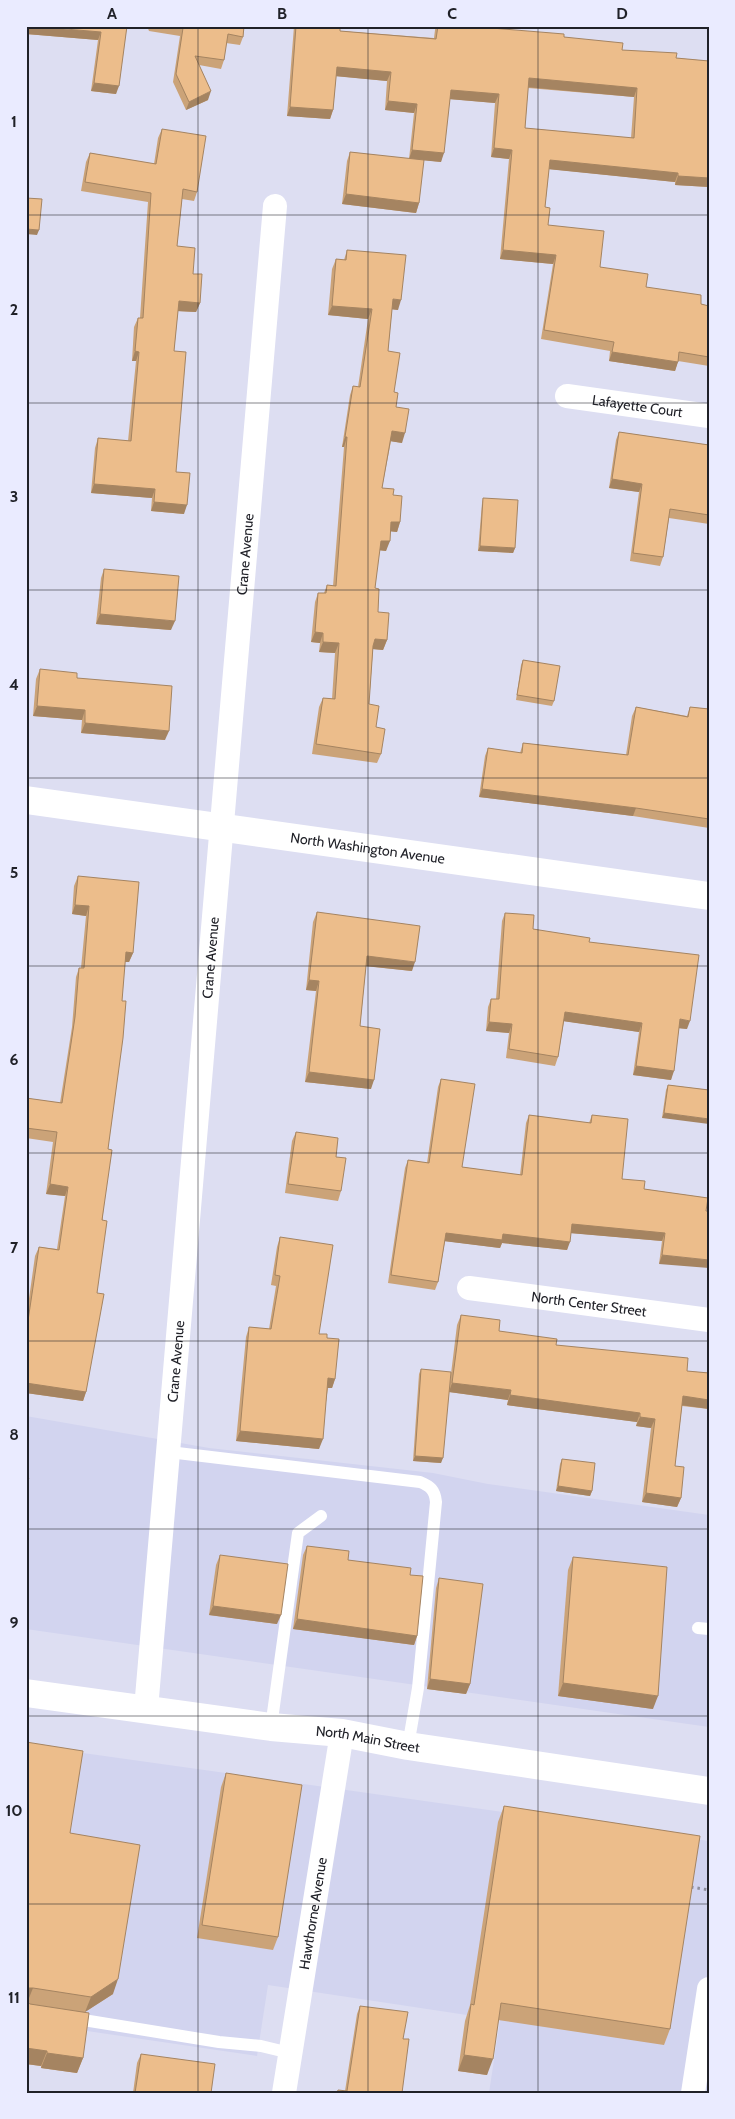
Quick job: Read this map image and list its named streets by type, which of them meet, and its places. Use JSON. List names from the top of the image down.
{
  "streets": {
    "main road": ["North Washington Avenue", "North Main Street"],
    "street": [
      "Lafayette Court",
      "Crane Avenue",
      "North Center Street",
      "Hawthorne Avenue"
    ]
  },
  "crossings": [
    ["Crane Avenue", "North Washington Avenue"],
    ["Crane Avenue", "North Main Street"],
    ["North Main Street", "Hawthorne Avenue"]
  ],
  "grid": {
    "columns": [
      "A",
      "B",
      "C",
      "D"
    ],
    "rows": [
      "1",
      "2",
      "3",
      "4",
      "5",
      "6",
      "7",
      "8",
      "9",
      "10",
      "11"
    ]
  }
}
